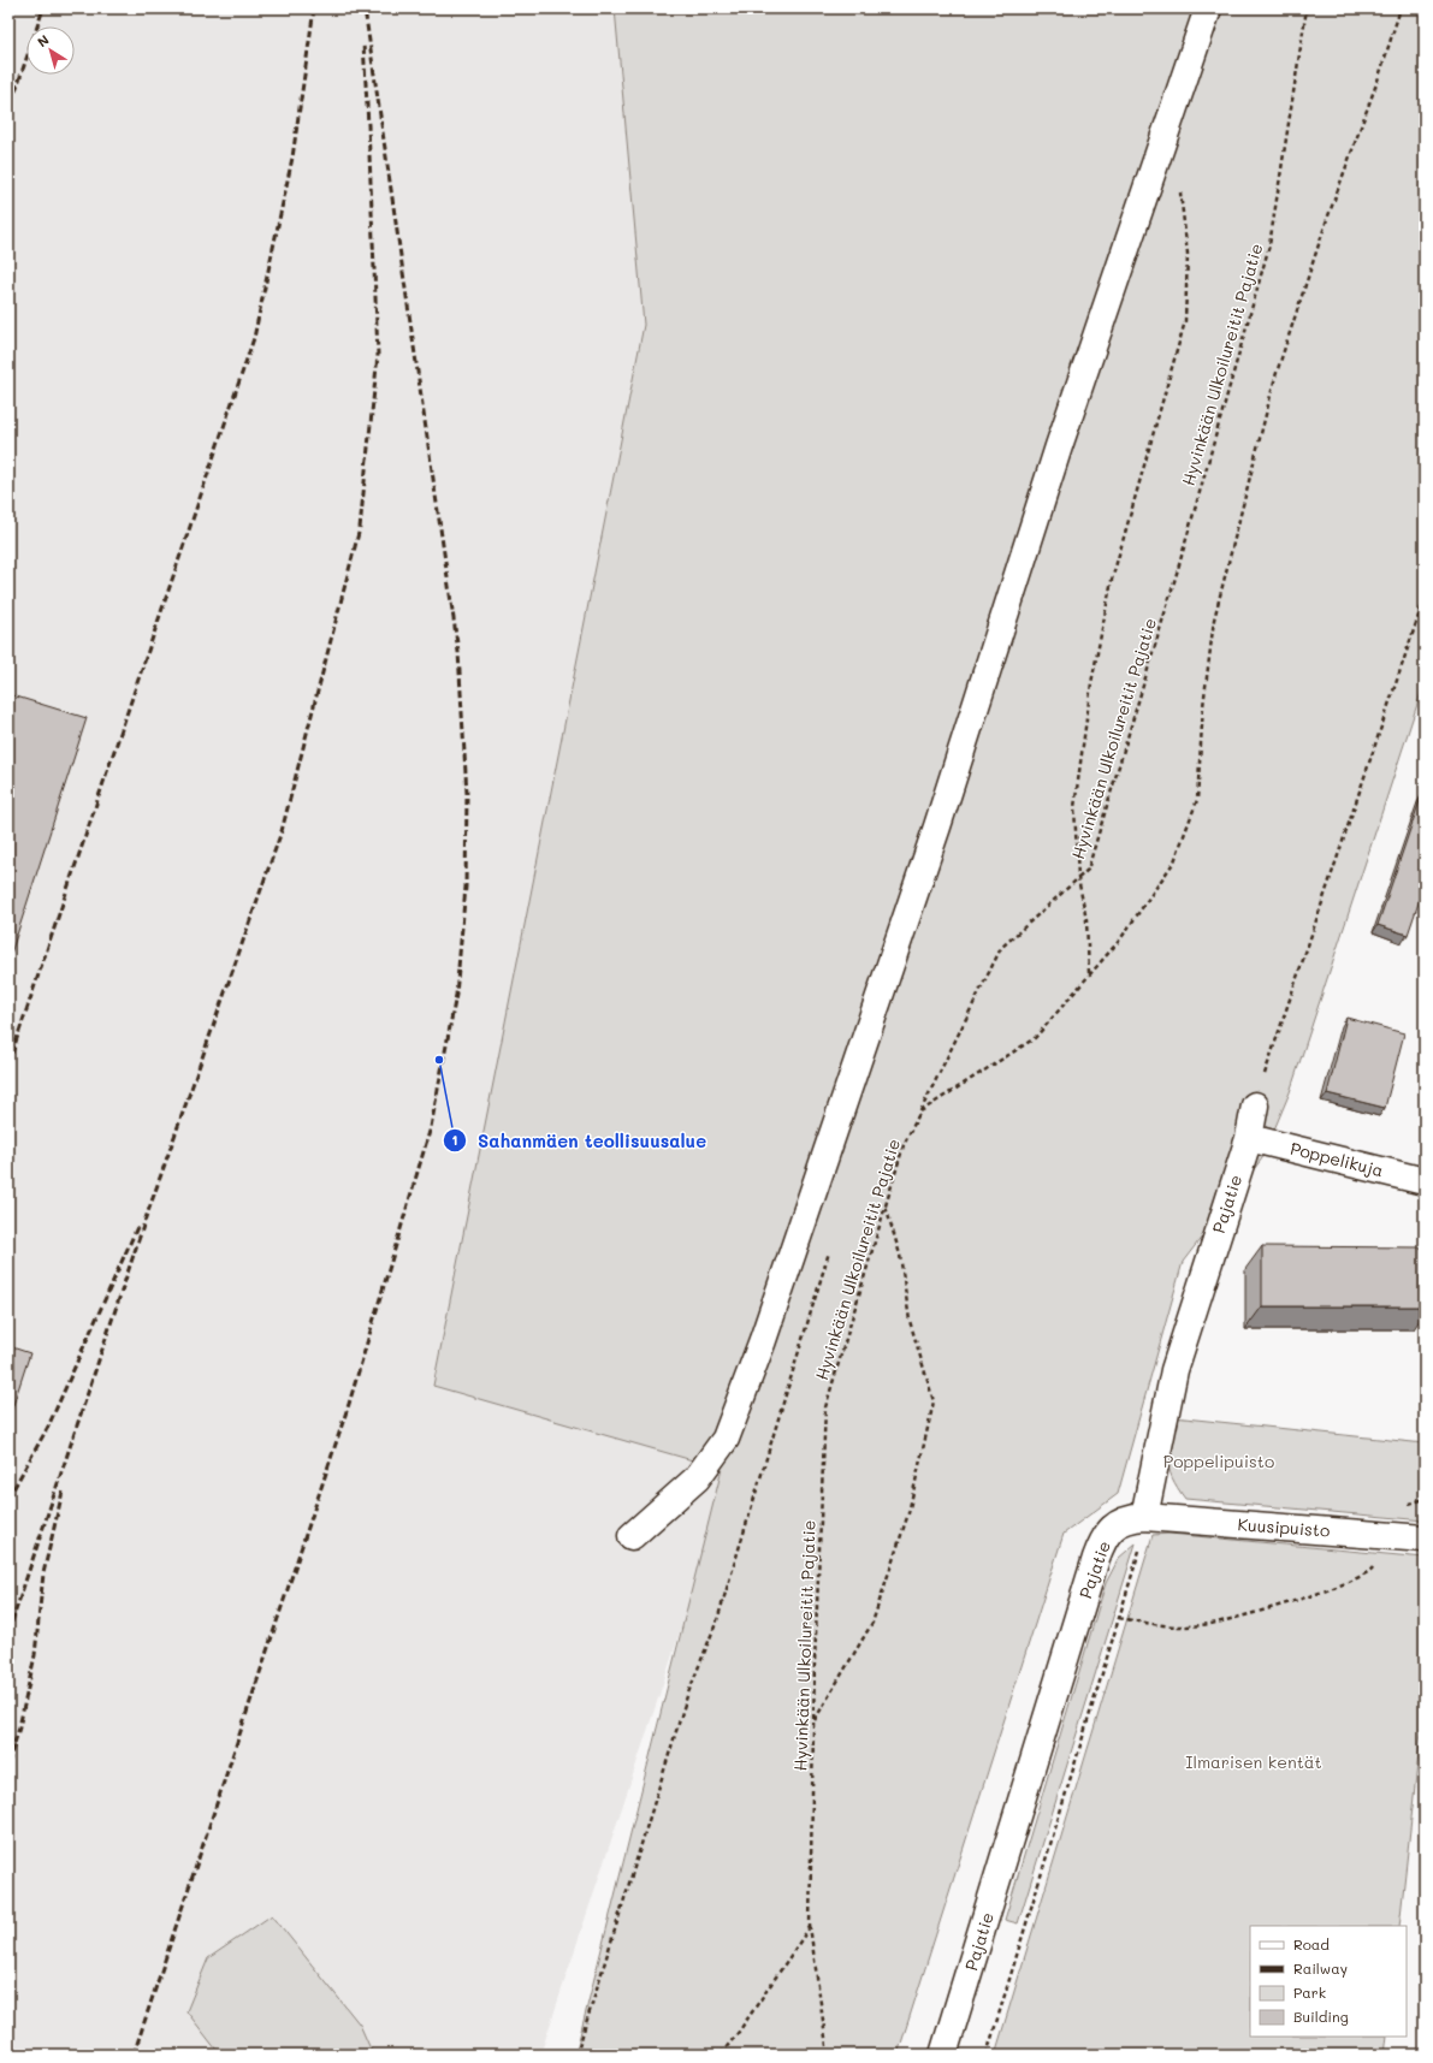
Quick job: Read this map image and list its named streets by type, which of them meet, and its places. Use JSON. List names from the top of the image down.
{
  "streets": {
    "street": ["Poppelikuja", "Pajatie", "Kuusipuisto"],
    "path": ["Hyvinkään Ulkoilureitit Pajatie"]
  },
  "crossings": [
    ["Poppelikuja", "Pajatie"],
    ["Pajatie", "Kuusipuisto"]
  ],
  "parks": ["Poppelipuisto", "Ilmarisen kentät"],
  "places": ["Sahanmäen teollisuusalue"],
  "legend": [
    "Road",
    "Railway",
    "Park",
    "Building"
  ],
  "north": "top left"
}
